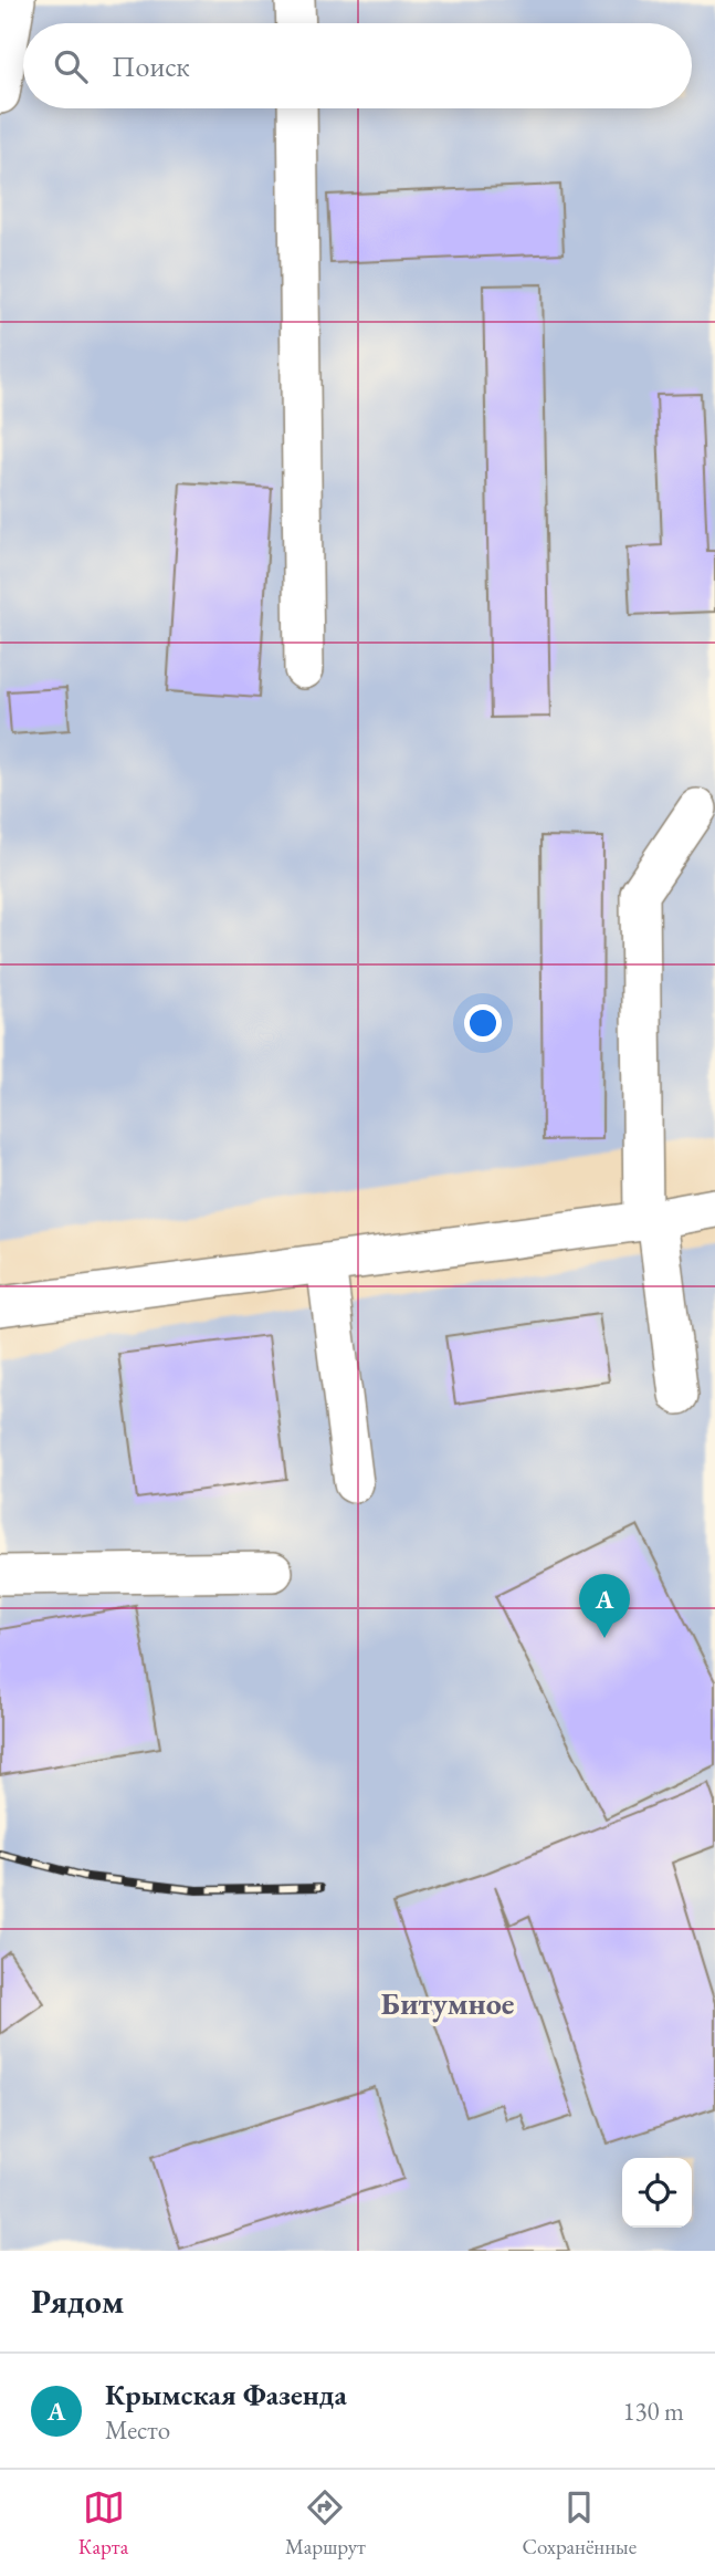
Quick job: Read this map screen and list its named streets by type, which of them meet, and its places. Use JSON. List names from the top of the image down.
{
  "districts": ["Битумное"],
  "page": {
    "search": "Поиск",
    "pins": "A",
    "heading": "Рядом",
    "list": [
      {
        "mark": "A",
        "name": "Крымская Фазенда",
        "note": "Место",
        "value": "130 m"
      }
    ],
    "nav": ["Карта", "Маршрут", "Сохранённые"]
  }
}
